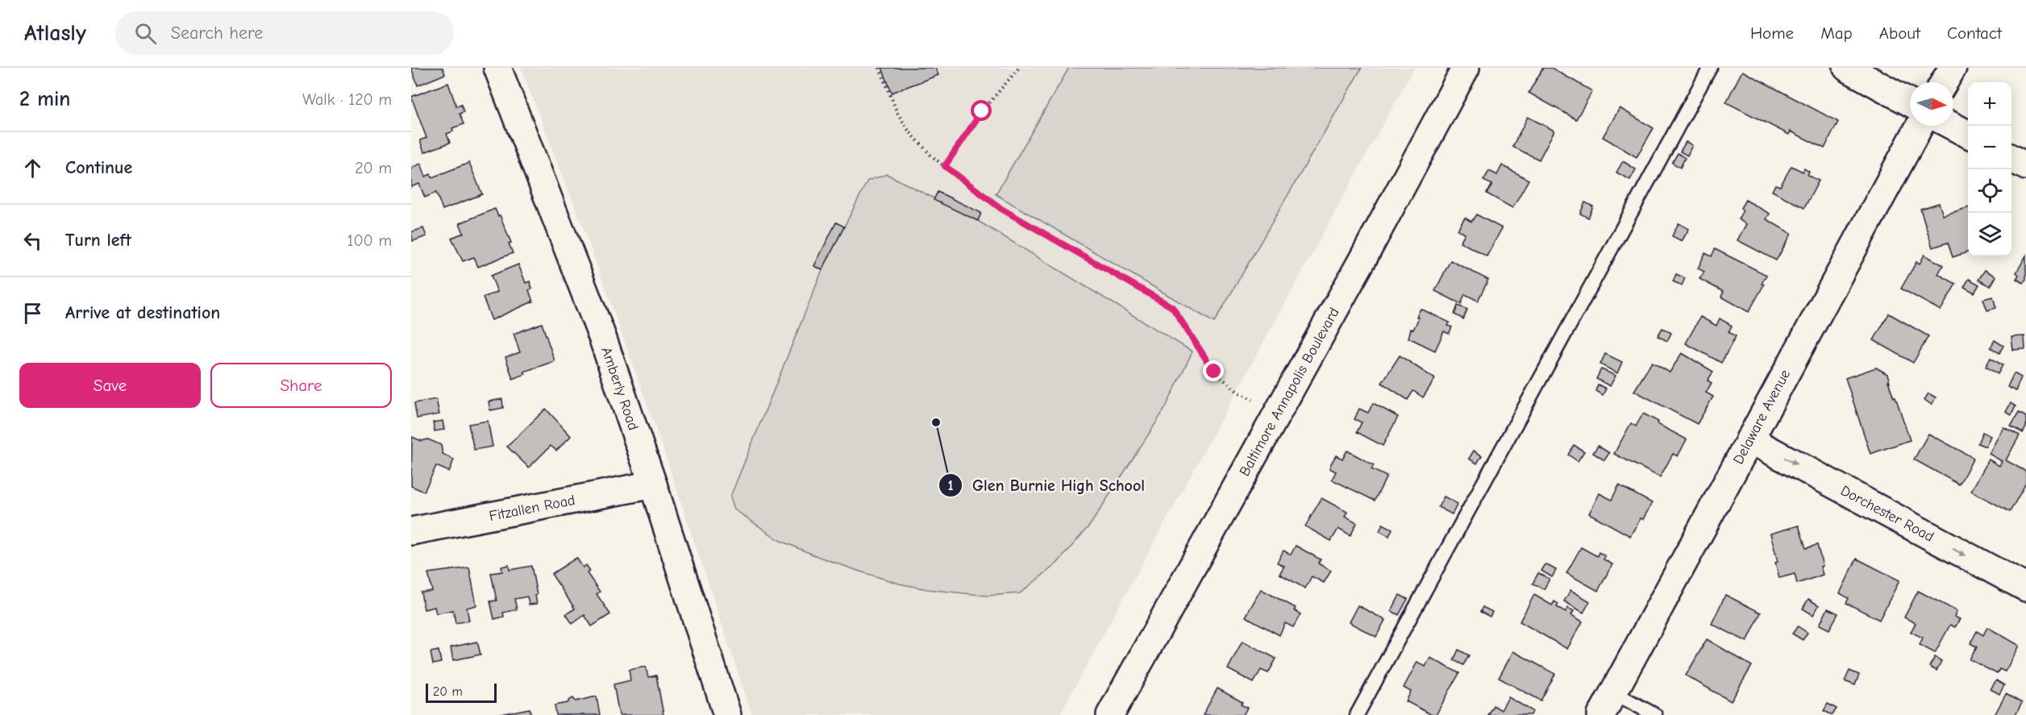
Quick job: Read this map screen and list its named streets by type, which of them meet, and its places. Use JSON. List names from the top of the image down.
{
  "streets": {
    "street": [
      "Amberly Road",
      "Baltimore Annapolis Boulevard",
      "Delaware Avenue",
      "Fitzallen Road",
      "Dorchester Road"
    ]
  },
  "crossings": [
    ["Amberly Road", "Fitzallen Road"],
    ["Delaware Avenue", "Dorchester Road"]
  ],
  "one_way": ["Dorchester Road"],
  "places": ["Glen Burnie High School"],
  "scale_bar": "20 m",
  "north": "right",
  "page": {
    "header": "Atlasly",
    "search": "Search here",
    "nav": [
      "Home",
      "Map",
      "About",
      "Contact"
    ],
    "heading": ["2 min", "Walk · 120 m"],
    "map_buttons": ["+", "−"],
    "list": [
      ["Continue", "20 m"],
      ["Turn left", "100 m"],
      "Arrive at destination"
    ],
    "buttons": ["Save", "Share"],
    "scale": "20 m"
  }
}
